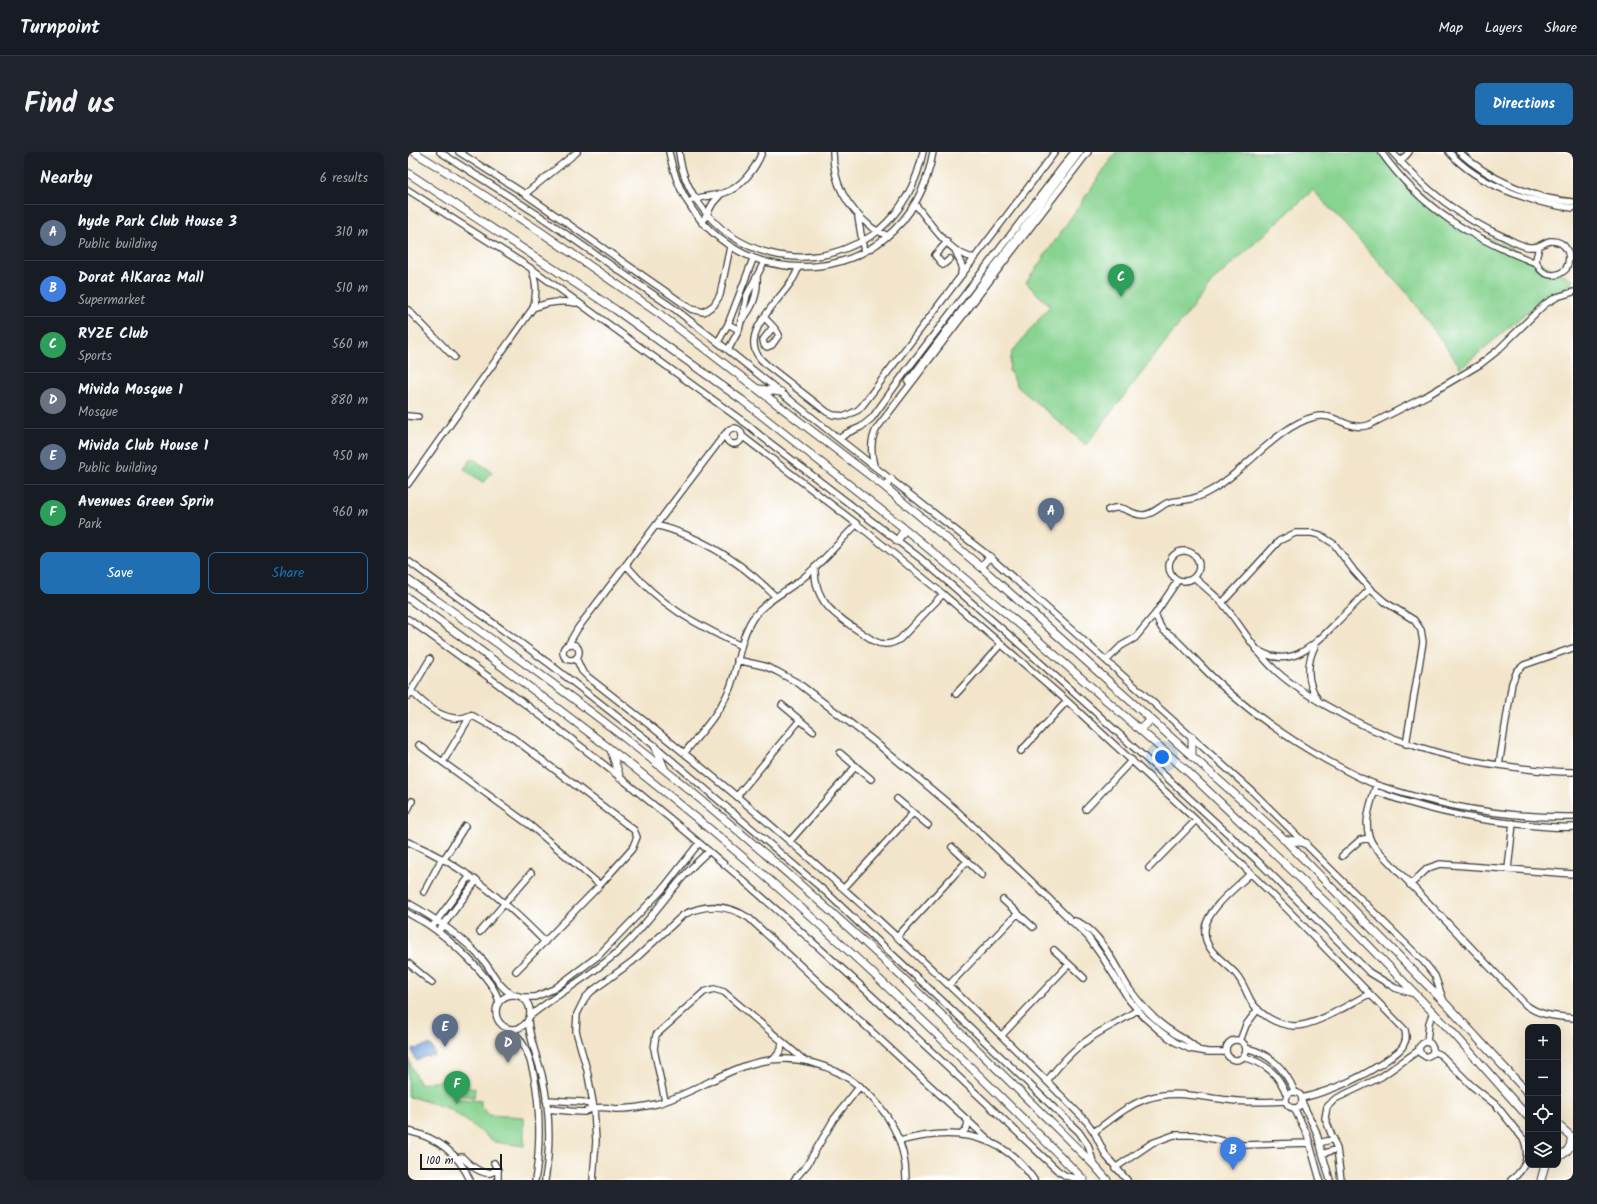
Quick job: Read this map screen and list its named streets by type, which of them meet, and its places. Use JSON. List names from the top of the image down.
{
  "scale_bar": "100 m",
  "page": {
    "header": "Turnpoint",
    "nav": ["Map", "Layers", "Share"],
    "title": "Find us",
    "buttons": [
      "Directions",
      ["Save", "Share"]
    ],
    "heading": ["Nearby", "6 results"],
    "list": [
      {
        "mark": "A",
        "name": "hyde Park Club House 3",
        "note": "Public building",
        "value": "310 m"
      },
      {
        "mark": "B",
        "name": "Dorat AlKaraz Mall",
        "note": "Supermarket",
        "value": "510 m"
      },
      {
        "mark": "C",
        "name": "RYZE Club",
        "note": "Sports",
        "value": "560 m"
      },
      {
        "mark": "D",
        "name": "Mivida Mosque 1",
        "note": "Mosque",
        "value": "880 m"
      },
      {
        "mark": "E",
        "name": "Mivida Club House 1",
        "note": "Public building",
        "value": "950 m"
      },
      {
        "mark": "F",
        "name": "Avenues Green Sprin",
        "note": "Park",
        "value": "960 m"
      }
    ],
    "pins": [
      "C",
      "A",
      "E",
      "D",
      "F",
      "B"
    ],
    "map_buttons": ["+", "−"],
    "scale": "100 m"
  }
}
